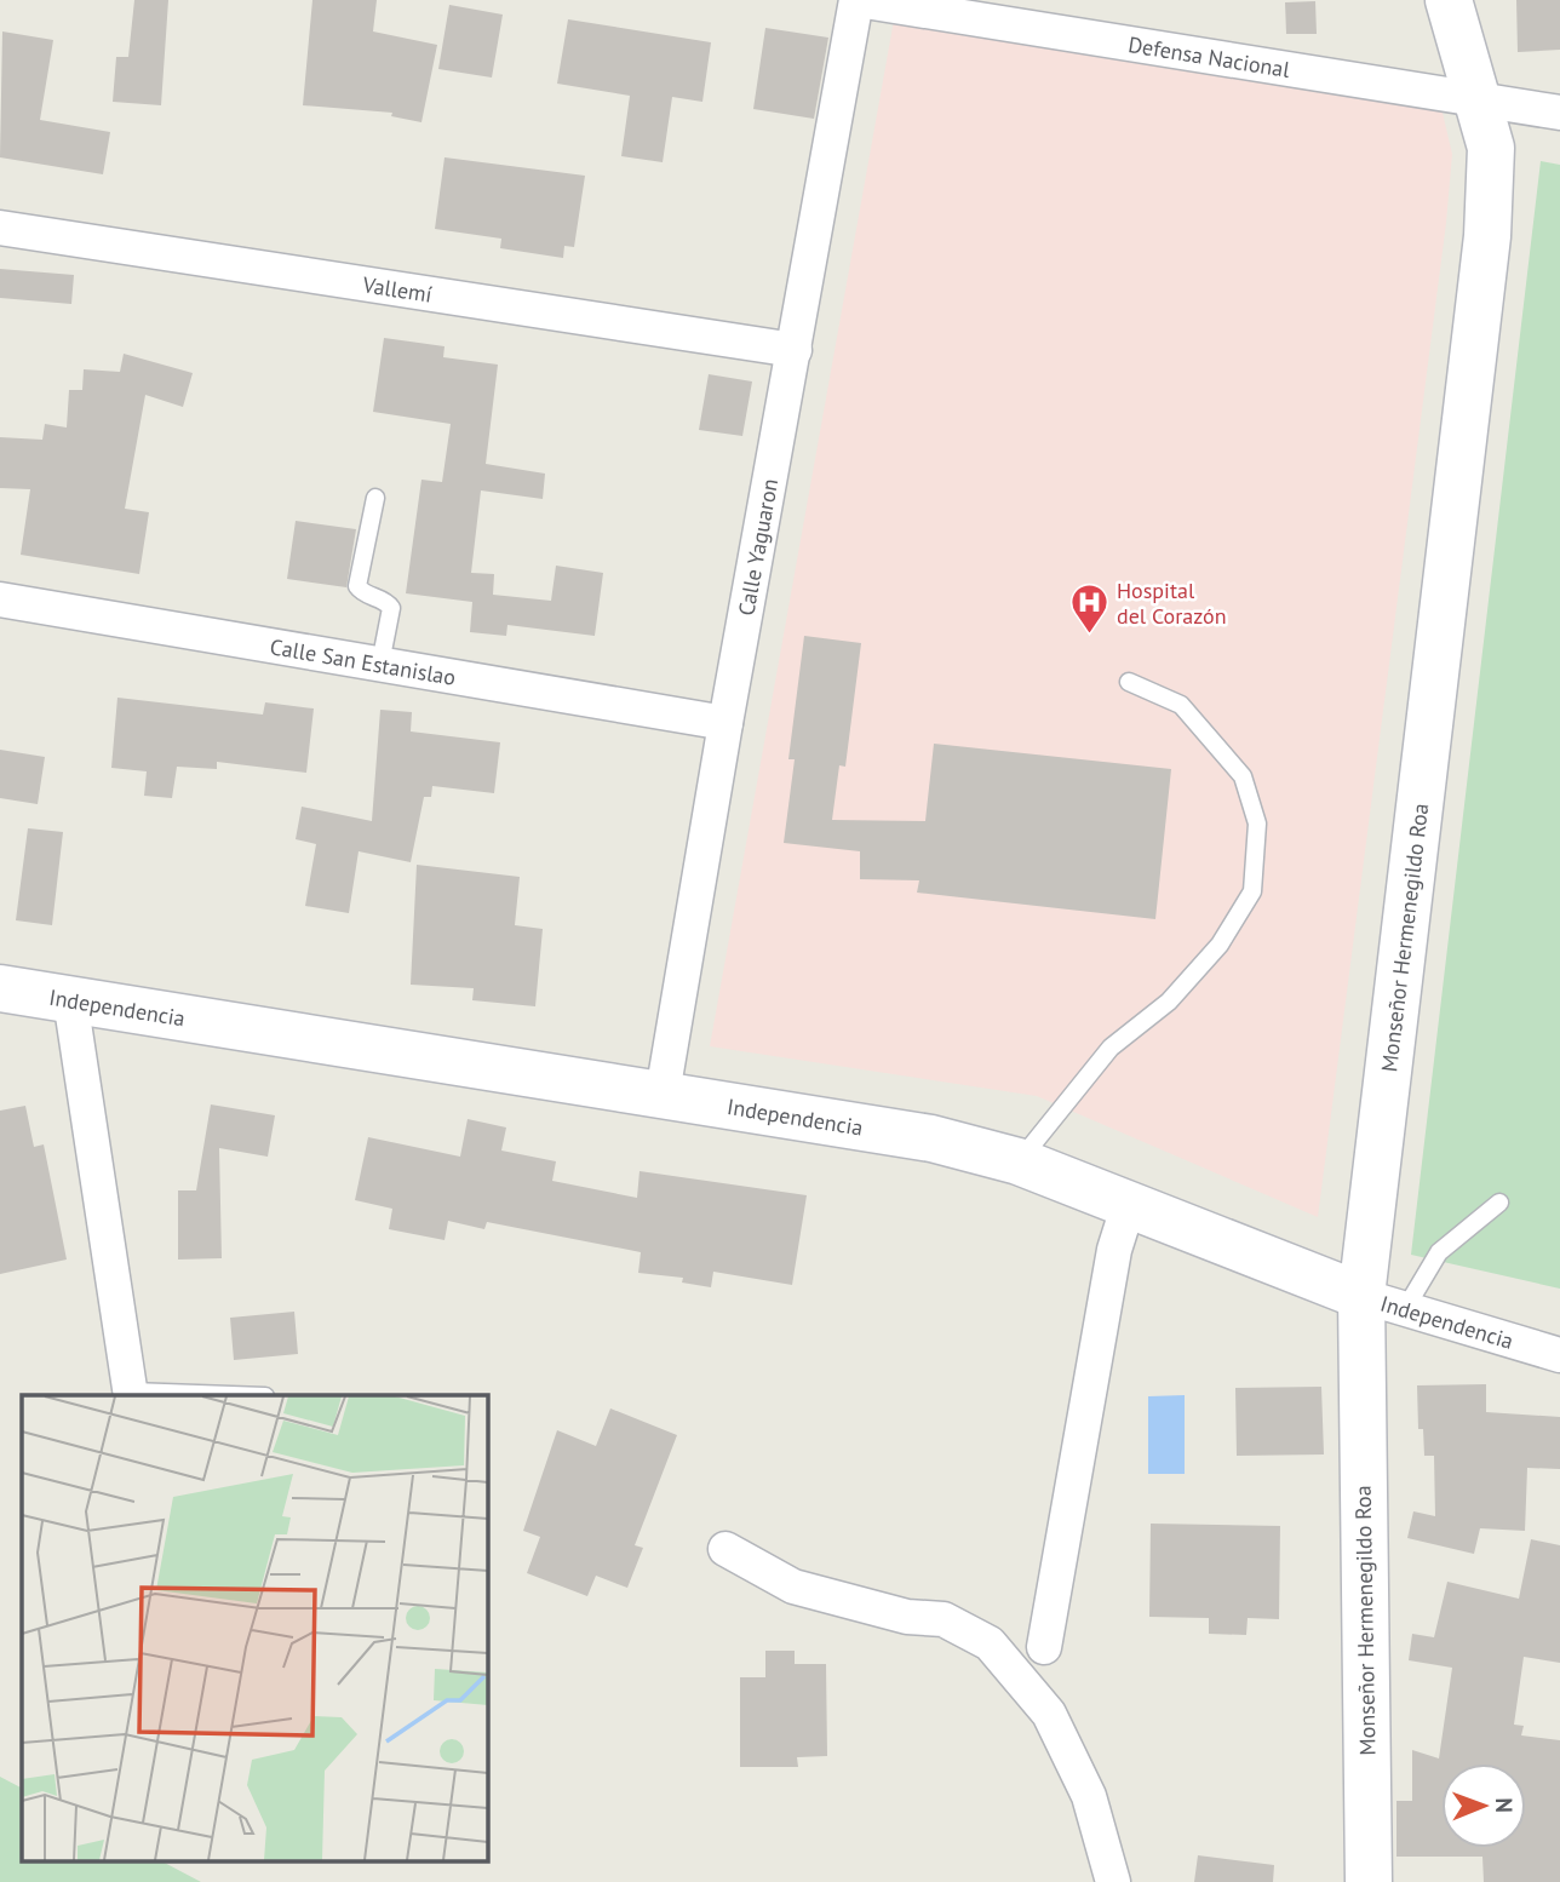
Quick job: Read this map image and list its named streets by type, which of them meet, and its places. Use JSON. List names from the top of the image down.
{
  "streets": {
    "street": [
      "Defensa Nacional",
      "Vallemí",
      "Calle Yaguaron",
      "Calle San Estanislao",
      "Monseñor Hermenegildo Roa",
      "Independencia"
    ]
  },
  "crossings": [
    ["Defensa Nacional", "Calle Yaguaron"],
    ["Defensa Nacional", "Monseñor Hermenegildo Roa"],
    ["Vallemí", "Calle Yaguaron"],
    ["Calle Yaguaron", "Calle San Estanislao"],
    ["Calle Yaguaron", "Independencia"],
    ["Monseñor Hermenegildo Roa", "Independencia"]
  ],
  "places": {
    "hospital": ["Hospital del Corazón"]
  },
  "north": "right"
}
